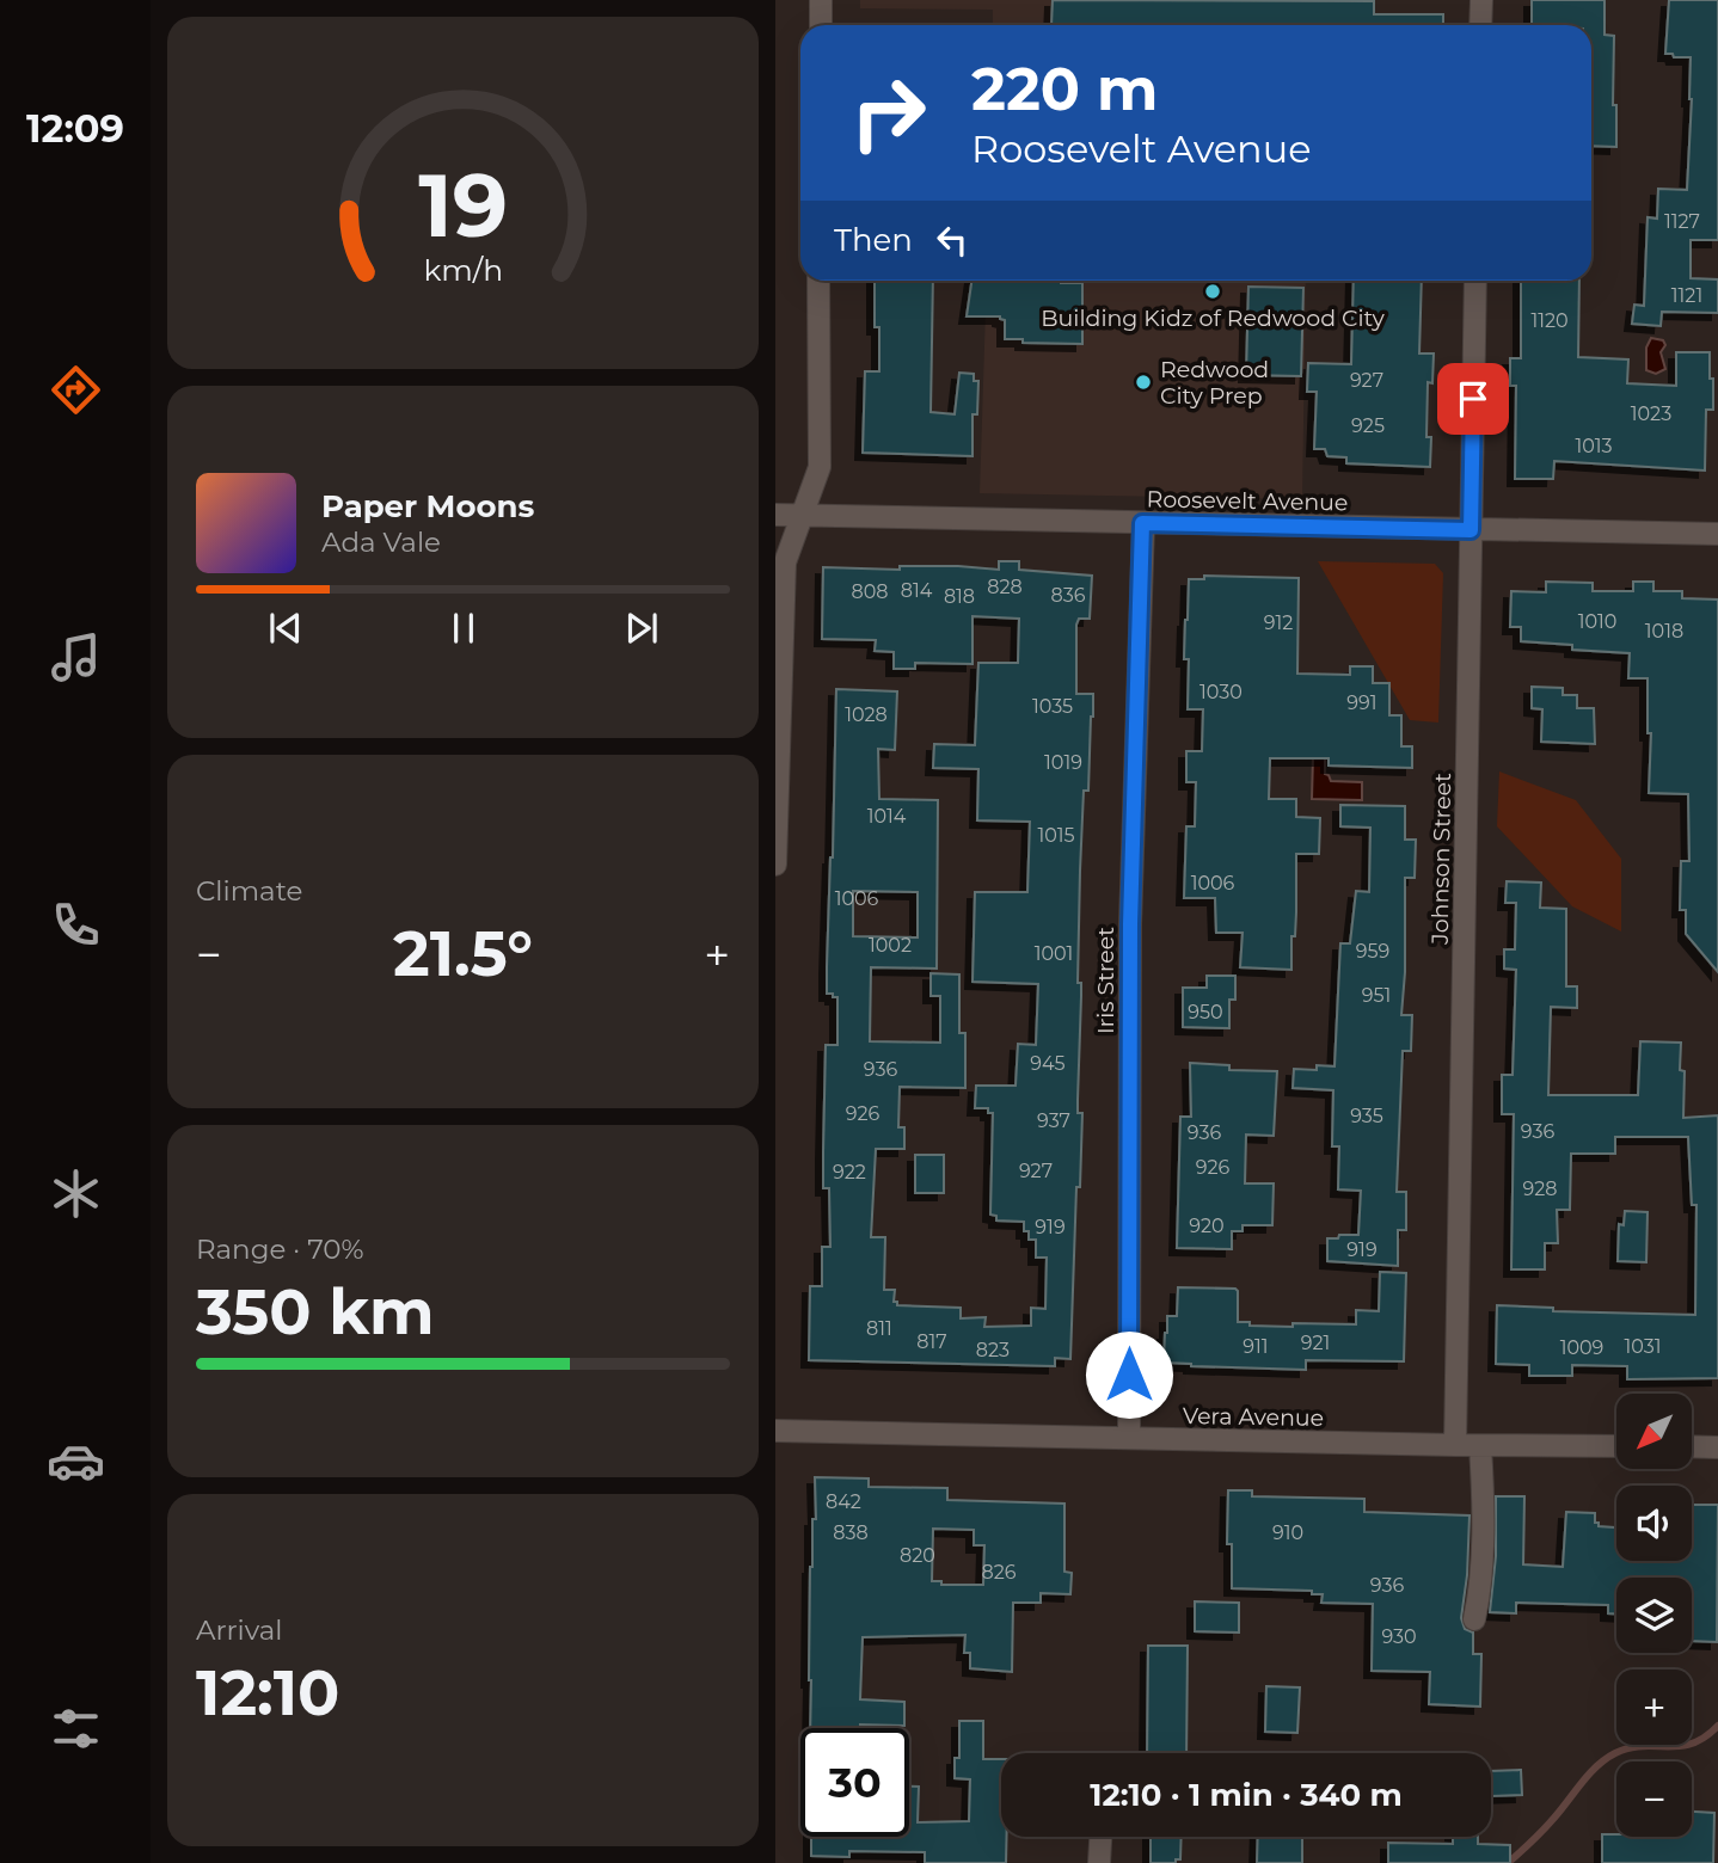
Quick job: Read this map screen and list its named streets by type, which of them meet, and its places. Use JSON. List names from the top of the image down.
{
  "streets": {
    "street": [
      "Roosevelt Avenue",
      "Johnson Street",
      "Iris Street",
      "Vera Avenue"
    ]
  },
  "crossings": [
    ["Roosevelt Avenue", "Johnson Street"],
    ["Roosevelt Avenue", "Iris Street"],
    ["Johnson Street", "Vera Avenue"],
    ["Iris Street", "Vera Avenue"]
  ],
  "places": ["Building Kidz of Redwood City", "Redwood City Prep"],
  "house_numbers": [
    "1127",
    "1121",
    "1120",
    "927",
    "1023",
    "925",
    "1013",
    "828",
    "814",
    "808",
    "836",
    "818",
    "1010",
    "912",
    "1018",
    "1030",
    "991",
    "1035",
    "1028",
    "1019",
    "1014",
    "1015",
    "1006",
    "1006",
    "1002",
    "959",
    "1001",
    "951",
    "950",
    "945",
    "936",
    "926",
    "935",
    "937",
    "936",
    "936",
    "926",
    "927",
    "922",
    "928",
    "920",
    "919",
    "919",
    "811",
    "817",
    "921",
    "911",
    "1031",
    "1009",
    "823",
    "842",
    "838",
    "910",
    "820",
    "826",
    "936",
    "930"
  ],
  "north": "bottom left",
  "page": {
    "tabs": "12:09",
    "turn": ["220 m", "Roosevelt Avenue"],
    "then": "Then",
    "song": ["Paper Moons", "Ada Vale"],
    "tile": [
      "Climate",
      ["Range · 70%", "350 km"],
      ["Arrival", "12:10"]
    ],
    "heat": ["−", "21.5°", "+"],
    "map_buttons": ["+", "−"],
    "limit": "30",
    "trip": "12:10 · 1 min · 340 m",
    "gauge": ["19", "km/h"]
  }
}
